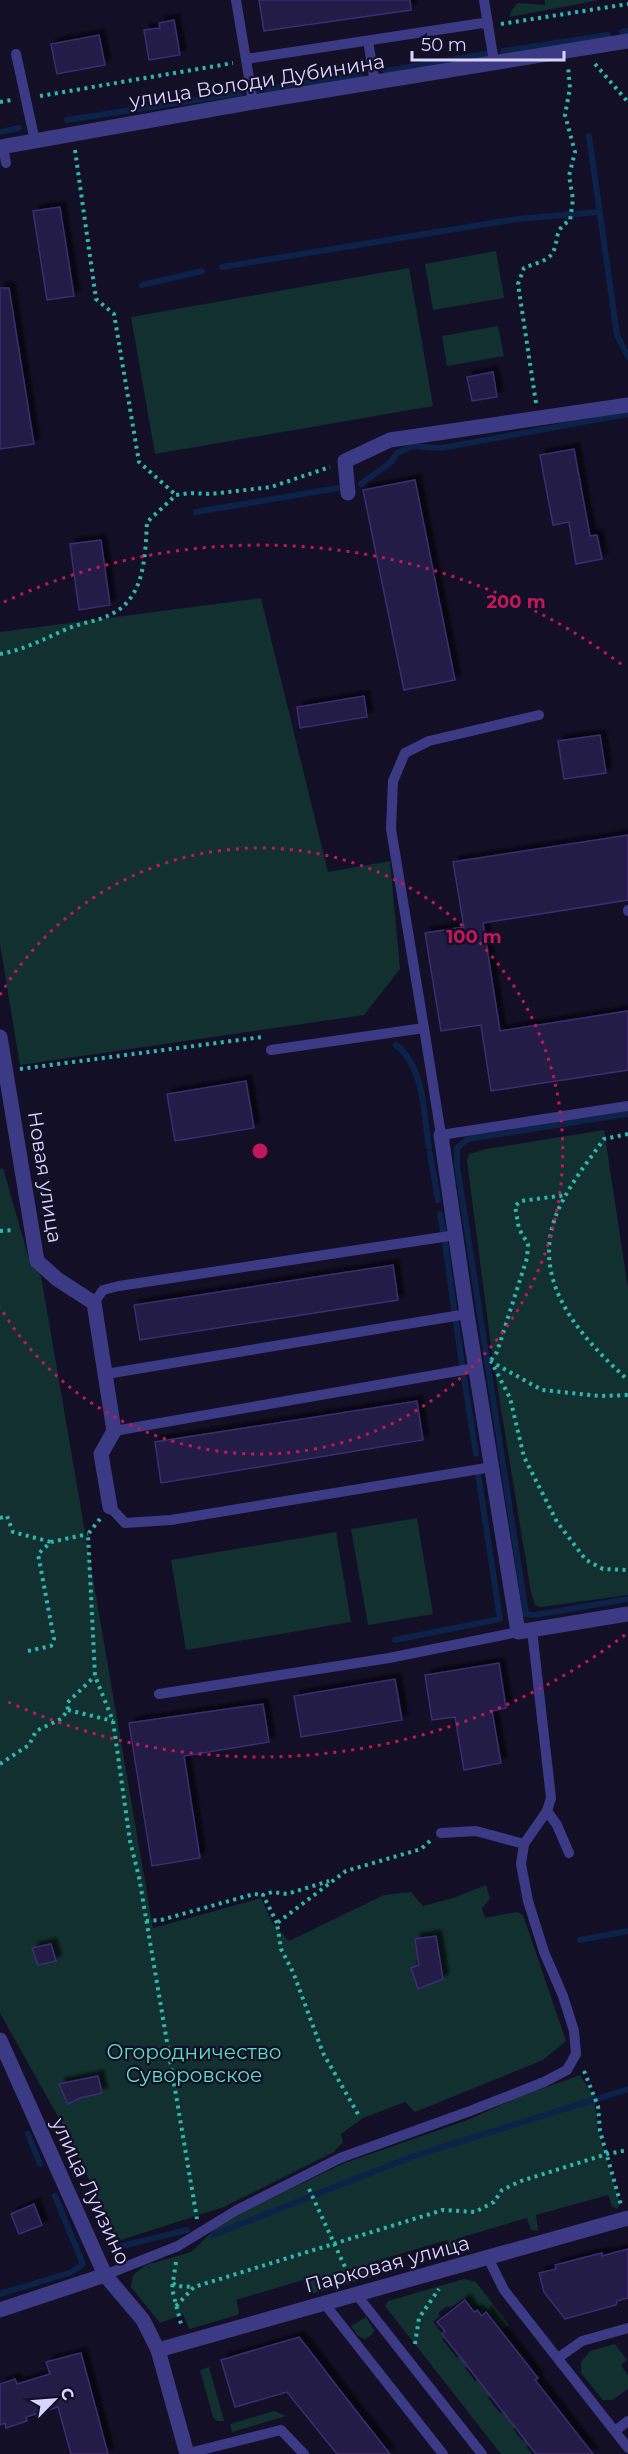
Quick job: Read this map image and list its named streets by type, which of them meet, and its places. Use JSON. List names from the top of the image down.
{
  "streets": {
    "street": [
      "улица Володи Дубинина",
      "Новая улица",
      "улица Луизино",
      "Парковая улица"
    ]
  },
  "crossings": [
    ["улица Луизино", "Парковая улица"]
  ],
  "parks": ["Огородничество Суворовское"],
  "scale_bar": "50 m",
  "north": "top right",
  "rings": ["200 m", "100 m"]
}
